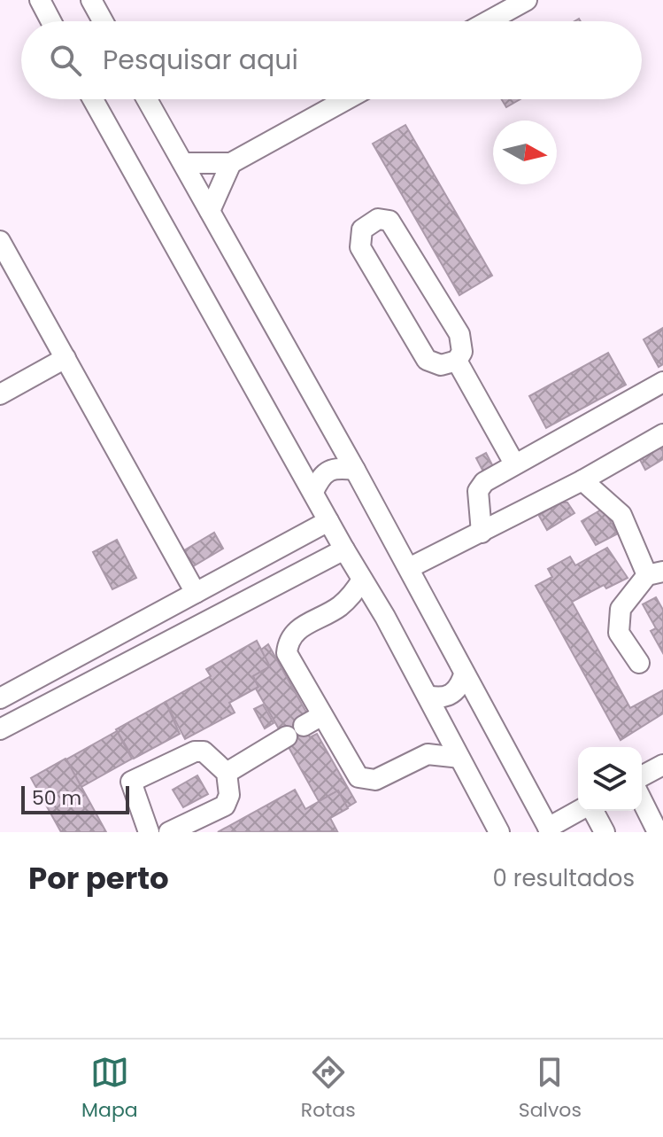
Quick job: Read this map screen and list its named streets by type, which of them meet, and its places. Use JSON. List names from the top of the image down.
{
  "scale_bar": "50 m",
  "north": "right",
  "page": {
    "search": "Pesquisar aqui",
    "scale": "50 m",
    "heading": ["Por perto", "0 resultados"],
    "nav": ["Mapa", "Rotas", "Salvos"]
  }
}
